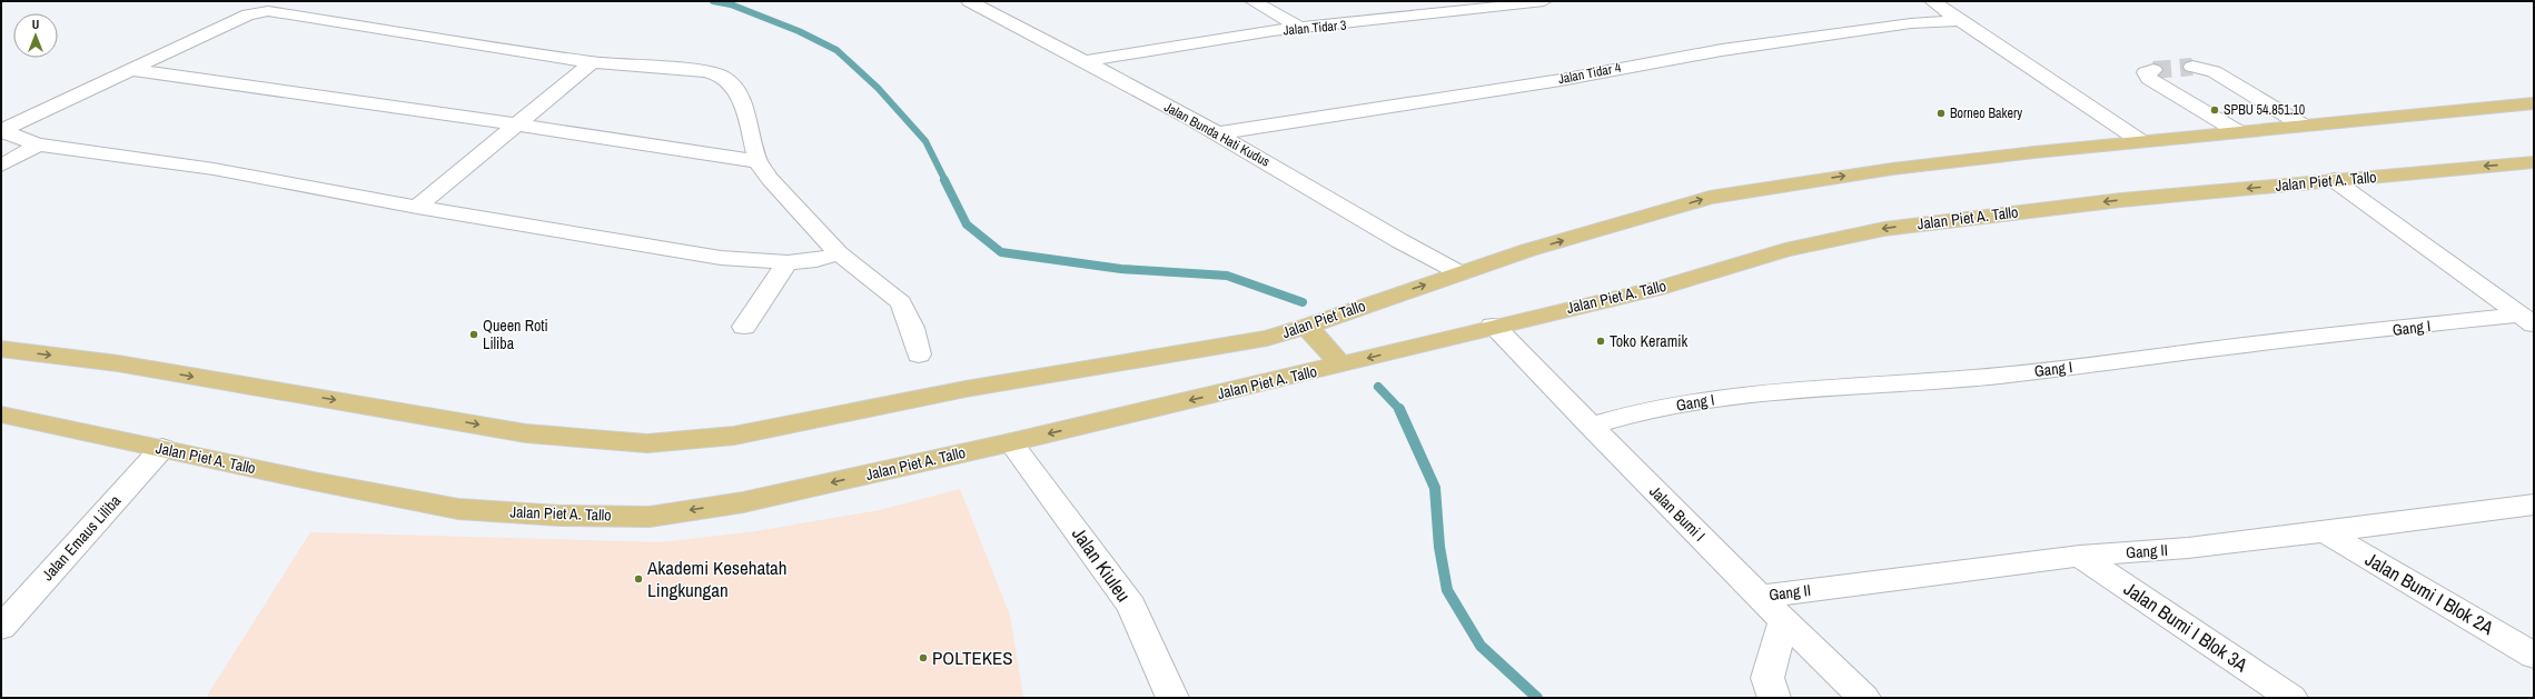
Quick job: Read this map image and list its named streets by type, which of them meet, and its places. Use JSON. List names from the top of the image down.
{
  "streets": {
    "main road": ["Jalan Piet A. Tallo", "Jalan Piet Tallo"],
    "street": [
      "Jalan Tidar 3",
      "Jalan Tidar 4",
      "Jalan Bunda Hati Kudus",
      "Gang I",
      "Jalan Bumi I",
      "Jalan Emaus Liliba",
      "Gang II",
      "Jalan Kiuleu",
      "Jalan Bumi I Blok 2A",
      "Jalan Bumi I Blok 3A"
    ]
  },
  "crossings": [
    ["Jalan Tidar 3", "Jalan Bunda Hati Kudus"],
    ["Jalan Tidar 4", "Jalan Bunda Hati Kudus"],
    ["Jalan Bunda Hati Kudus", "Jalan Piet Tallo"],
    ["Jalan Piet A. Tallo", "Gang I"],
    ["Jalan Piet A. Tallo", "Jalan Bumi I"],
    ["Jalan Piet A. Tallo", "Jalan Emaus Liliba"],
    ["Jalan Piet A. Tallo", "Jalan Kiuleu"],
    ["Gang I", "Jalan Bumi I"],
    ["Jalan Bumi I", "Gang II"],
    ["Gang II", "Jalan Bumi I Blok 2A"],
    ["Gang II", "Jalan Bumi I Blok 3A"]
  ],
  "one_way": ["Jalan Piet Tallo"],
  "places": [
    "SPBU 54.851.10",
    "Borneo Bakery",
    "Queen Roti Liliba",
    "Toko Keramik",
    "Akademi Kesehatah Lingkungan",
    "POLTEKES"
  ],
  "north": "top"
}
